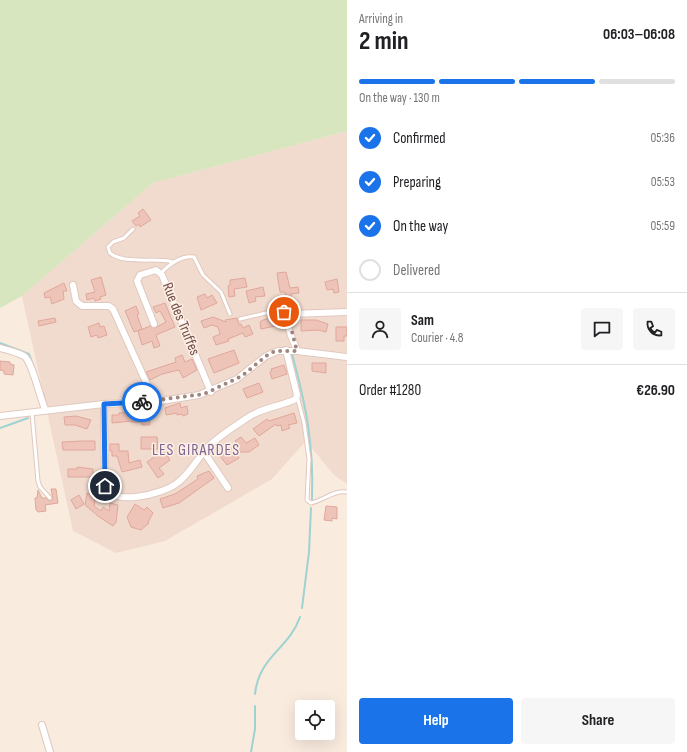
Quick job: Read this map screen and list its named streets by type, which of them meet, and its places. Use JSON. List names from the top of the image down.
{
  "streets": {
    "street": ["Rue des Truffes"]
  },
  "districts": ["LES GIRARDES"],
  "page": {
    "heading": ["2 min", "Arriving in", "06:03–06:08"],
    "panel": [
      "Sam",
      "Courier · 4.8",
      "Order #1280",
      "€26.90"
    ],
    "bar": "On the way · 130 m",
    "list": [
      ["Confirmed", "05:36"],
      ["Preparing", "05:53"],
      ["On the way", "05:59"],
      "Delivered"
    ],
    "buttons": ["Help", "Share"]
  }
}
